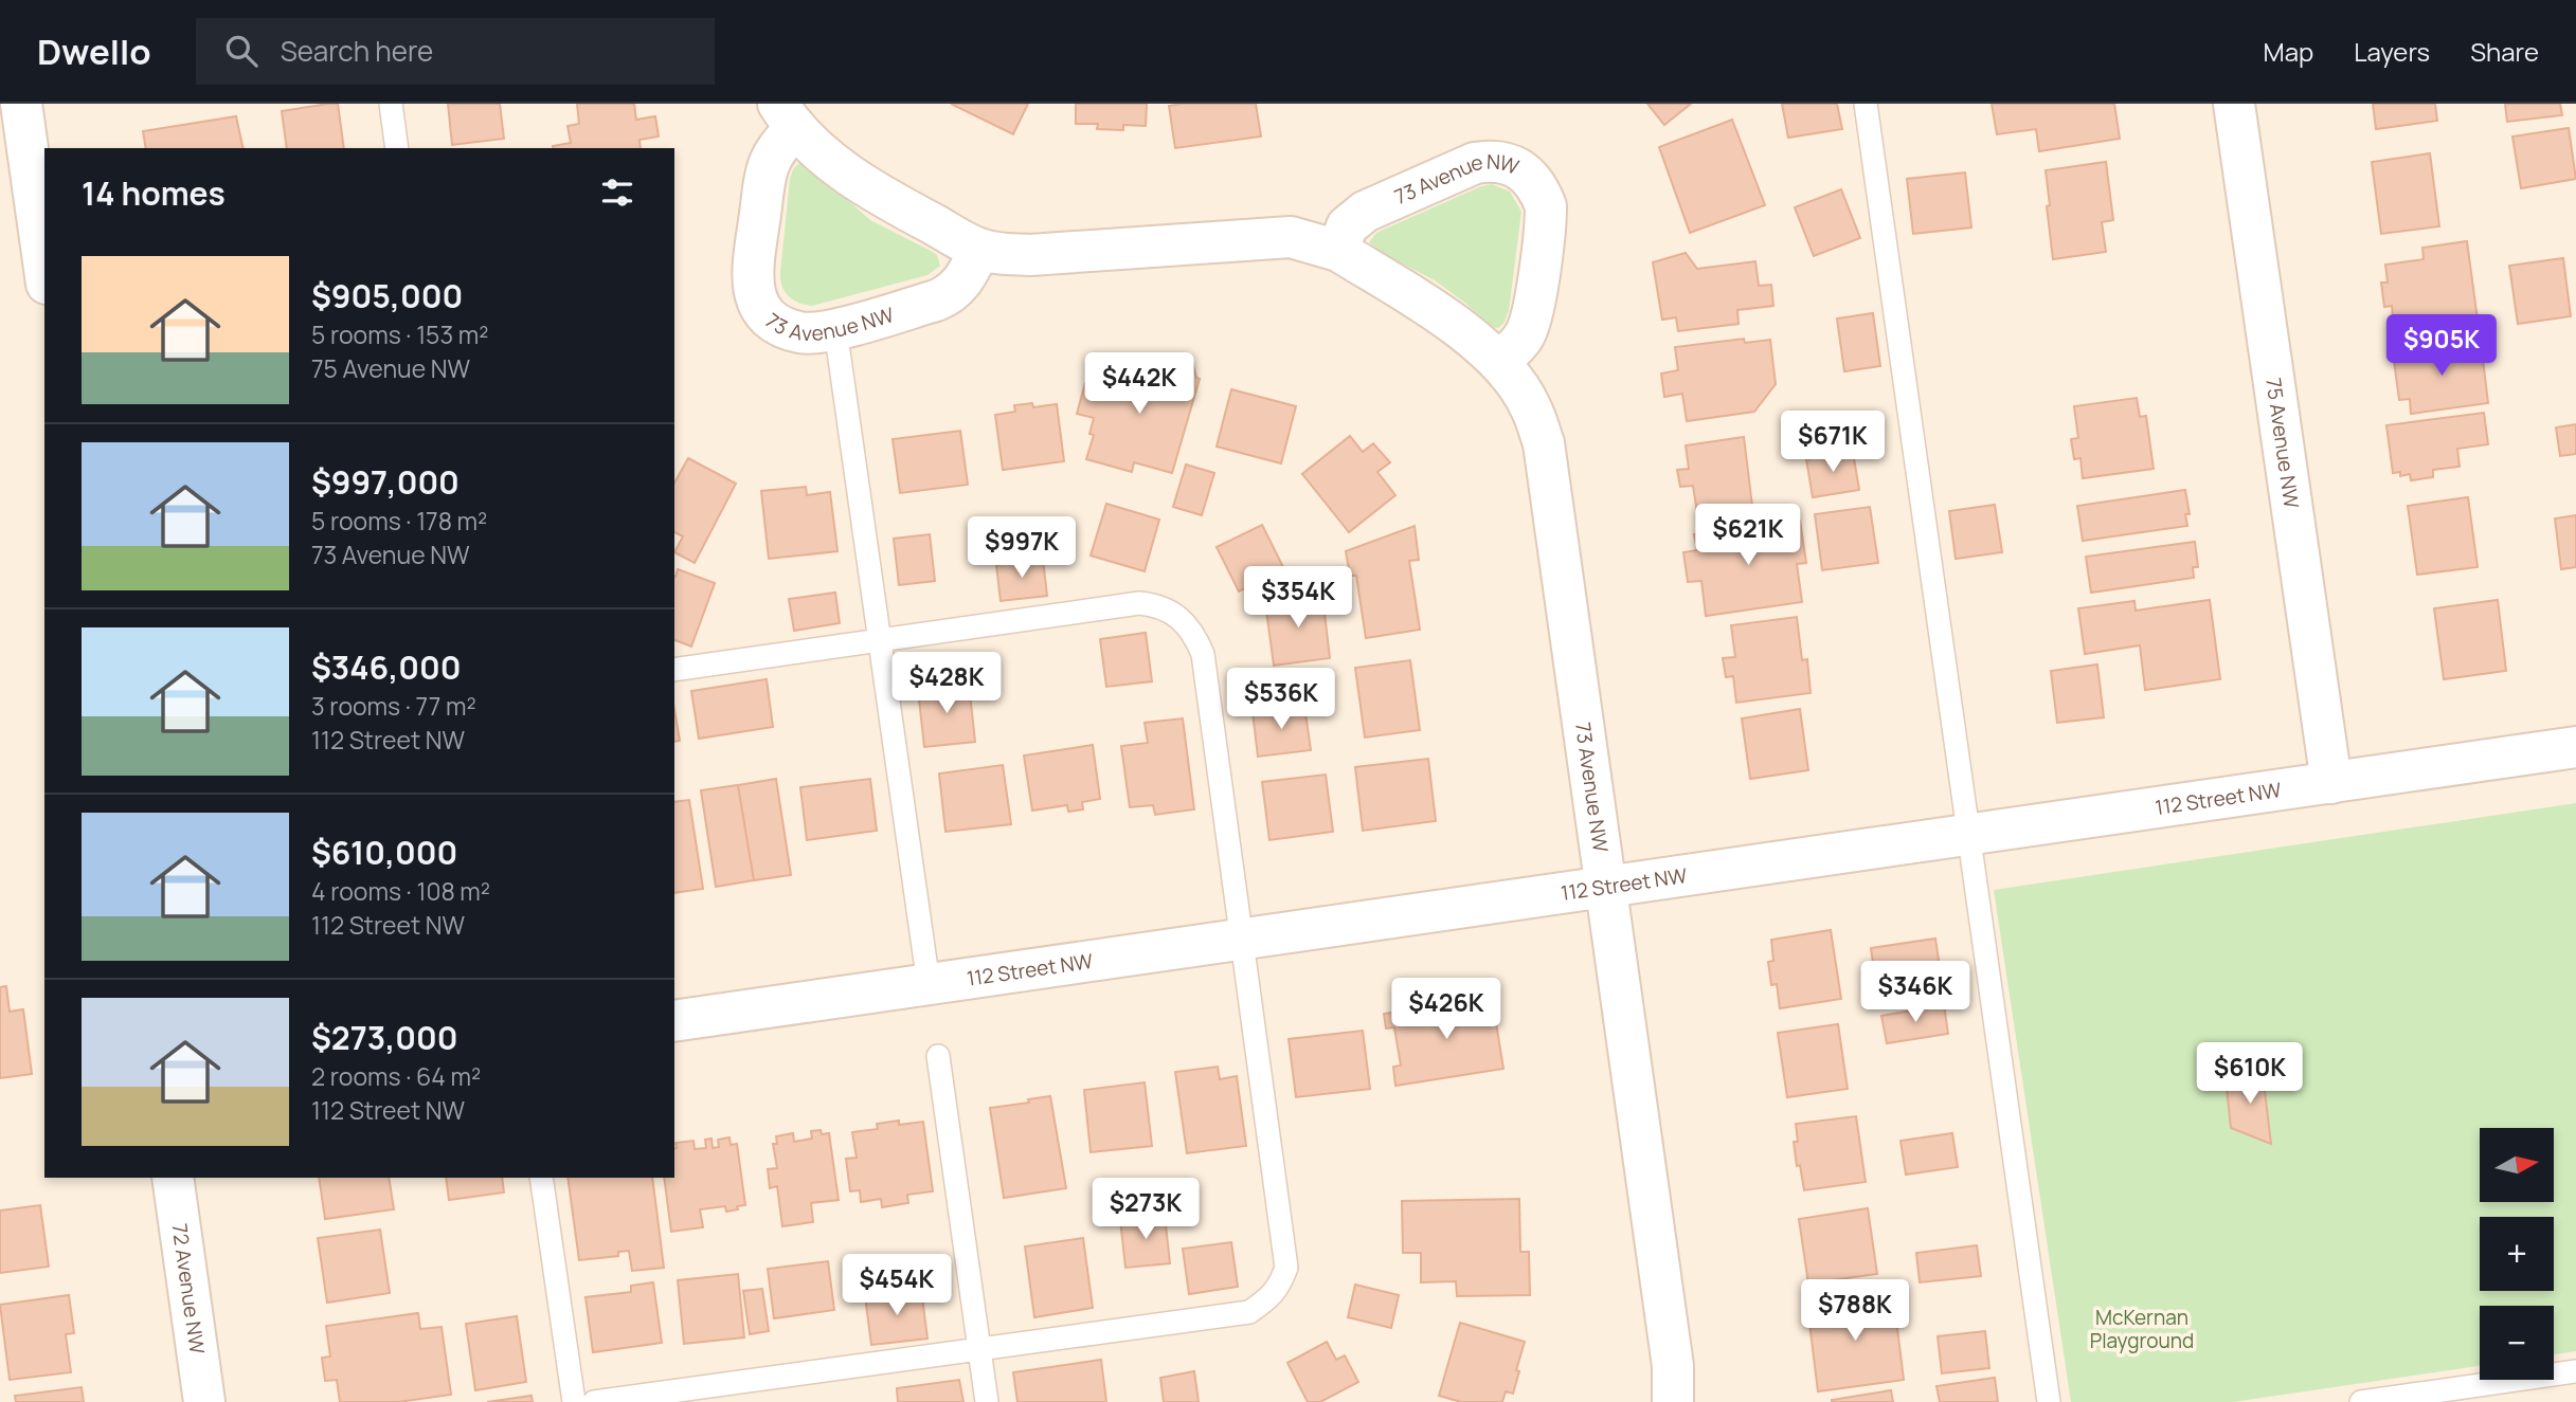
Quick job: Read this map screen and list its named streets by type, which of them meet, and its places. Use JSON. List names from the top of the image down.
{
  "streets": {
    "street": [
      "73 Avenue NW",
      "75 Avenue NW",
      "112 Street NW",
      "72 Avenue NW"
    ]
  },
  "crossings": [
    ["73 Avenue NW", "112 Street NW"],
    ["75 Avenue NW", "112 Street NW"]
  ],
  "parks": ["McKernan Playground"],
  "north": "right",
  "page": {
    "header": "Dwello",
    "search": "Search here",
    "nav": ["Map", "Layers", "Share"],
    "heading": "14 homes",
    "list": [
      {
        "name": "$905,000",
        "note": "5 rooms · 153 m² · 75 Avenue NW"
      },
      {
        "name": "$997,000",
        "note": "5 rooms · 178 m² · 73 Avenue NW"
      },
      {
        "name": "$346,000",
        "note": "3 rooms · 77 m² · 112 Street NW"
      },
      {
        "name": "$610,000",
        "note": "4 rooms · 108 m² · 112 Street NW"
      },
      {
        "name": "$273,000",
        "note": "2 rooms · 64 m² · 112 Street NW"
      }
    ],
    "price": [
      "$905K",
      "$442K",
      "$671K",
      "$621K",
      "$997K",
      "$354K",
      "$428K",
      "$536K",
      "$346K",
      "$426K",
      "$610K",
      "$273K",
      "$454K",
      "$788K"
    ],
    "map_buttons": ["+", "−"]
  }
}
